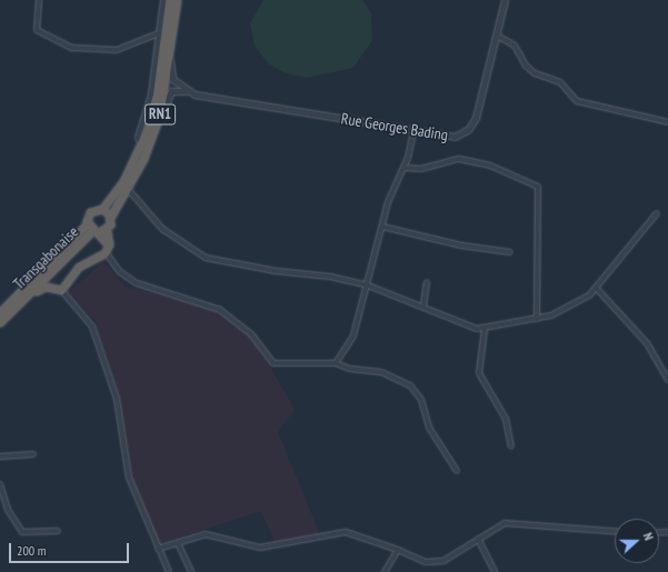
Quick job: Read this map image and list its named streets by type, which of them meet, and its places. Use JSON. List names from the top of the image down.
{
  "streets": {
    "highway": ["RN1", "Transgabonaise"],
    "street": ["Rue Georges Bading"]
  },
  "crossings": [
    ["RN1", "Transgabonaise"]
  ],
  "scale_bar": "200 m",
  "north": "right"
}
